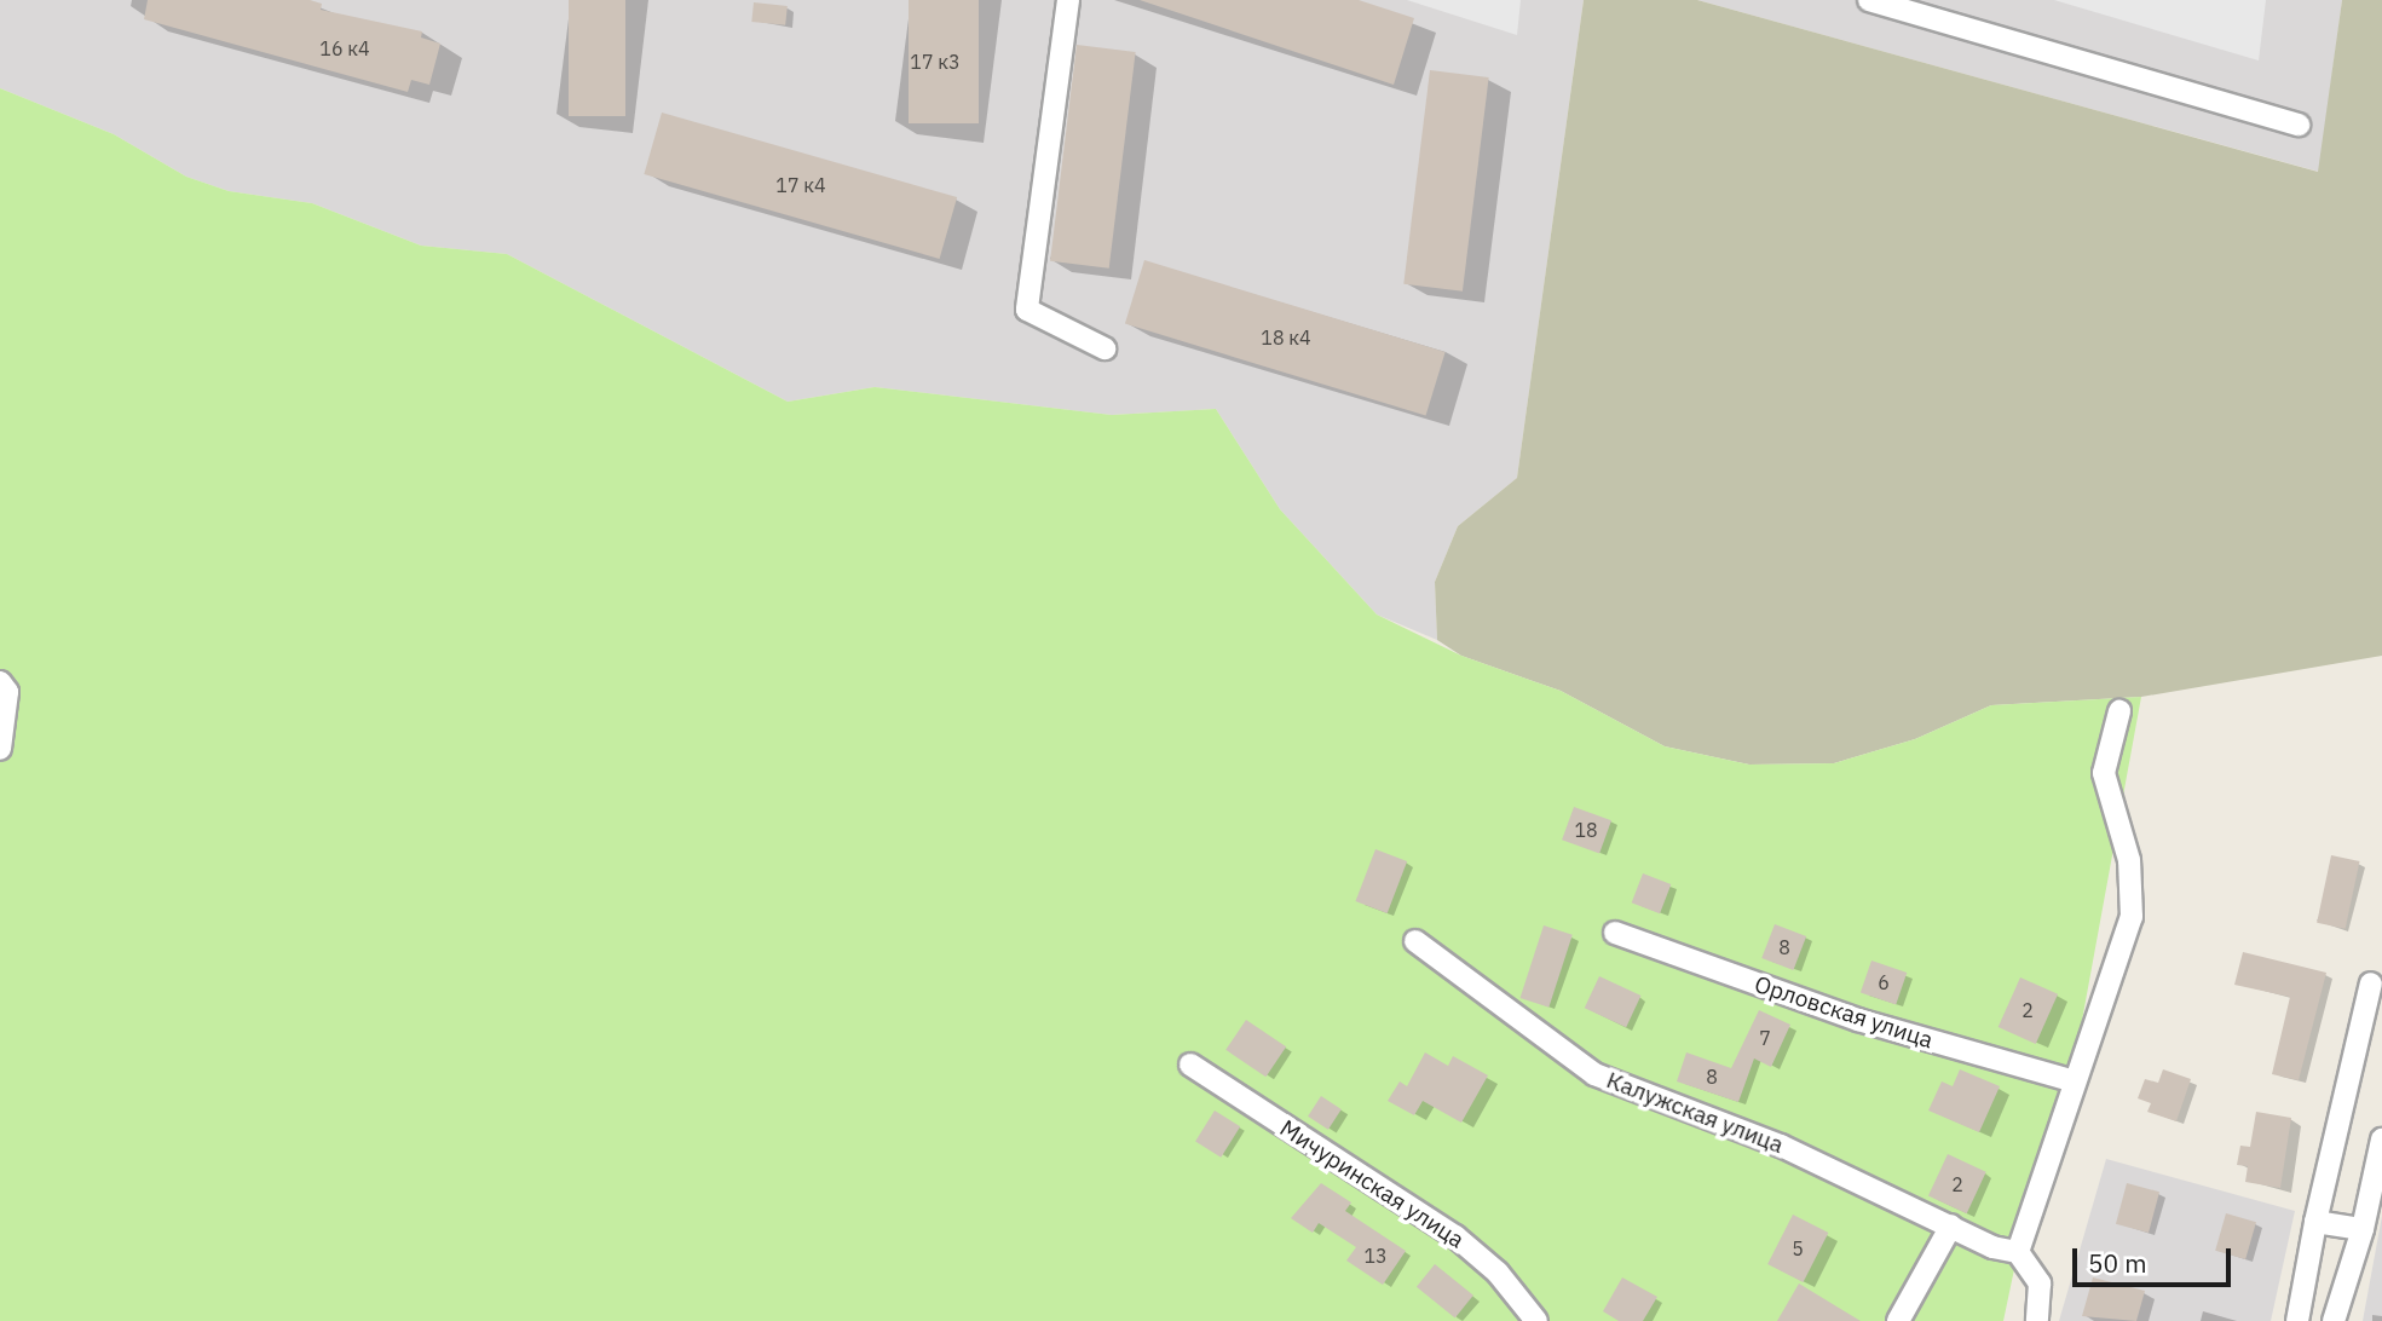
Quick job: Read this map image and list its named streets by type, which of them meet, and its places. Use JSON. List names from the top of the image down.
{
  "streets": {
    "street": ["Орловская улица", "Калужская улица", "Мичуринская улица"]
  },
  "house_numbers": [
    "16 к4",
    "17 к3",
    "17 к4",
    "18 к4",
    "18",
    "8",
    "6",
    "2",
    "7",
    "8",
    "2",
    "5",
    "13"
  ],
  "scale_bar": "50 m"
}
